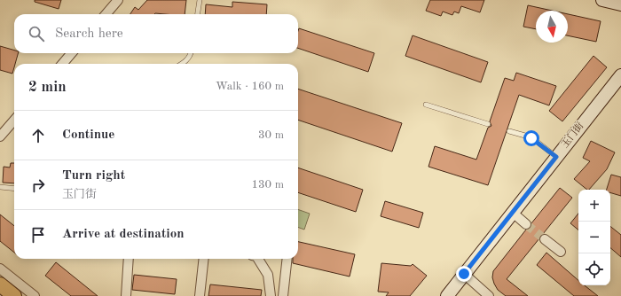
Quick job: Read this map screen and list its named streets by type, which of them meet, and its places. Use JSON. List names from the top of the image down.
{
  "streets": {
    "street": ["玉门街"]
  },
  "north": "bottom",
  "page": {
    "search": "Search here",
    "heading": ["2 min", "Walk · 160 m"],
    "list": [
      ["Continue", "30 m"],
      ["Turn right", "玉门街", "130 m"],
      "Arrive at destination"
    ],
    "map_buttons": ["+", "−"]
  }
}
